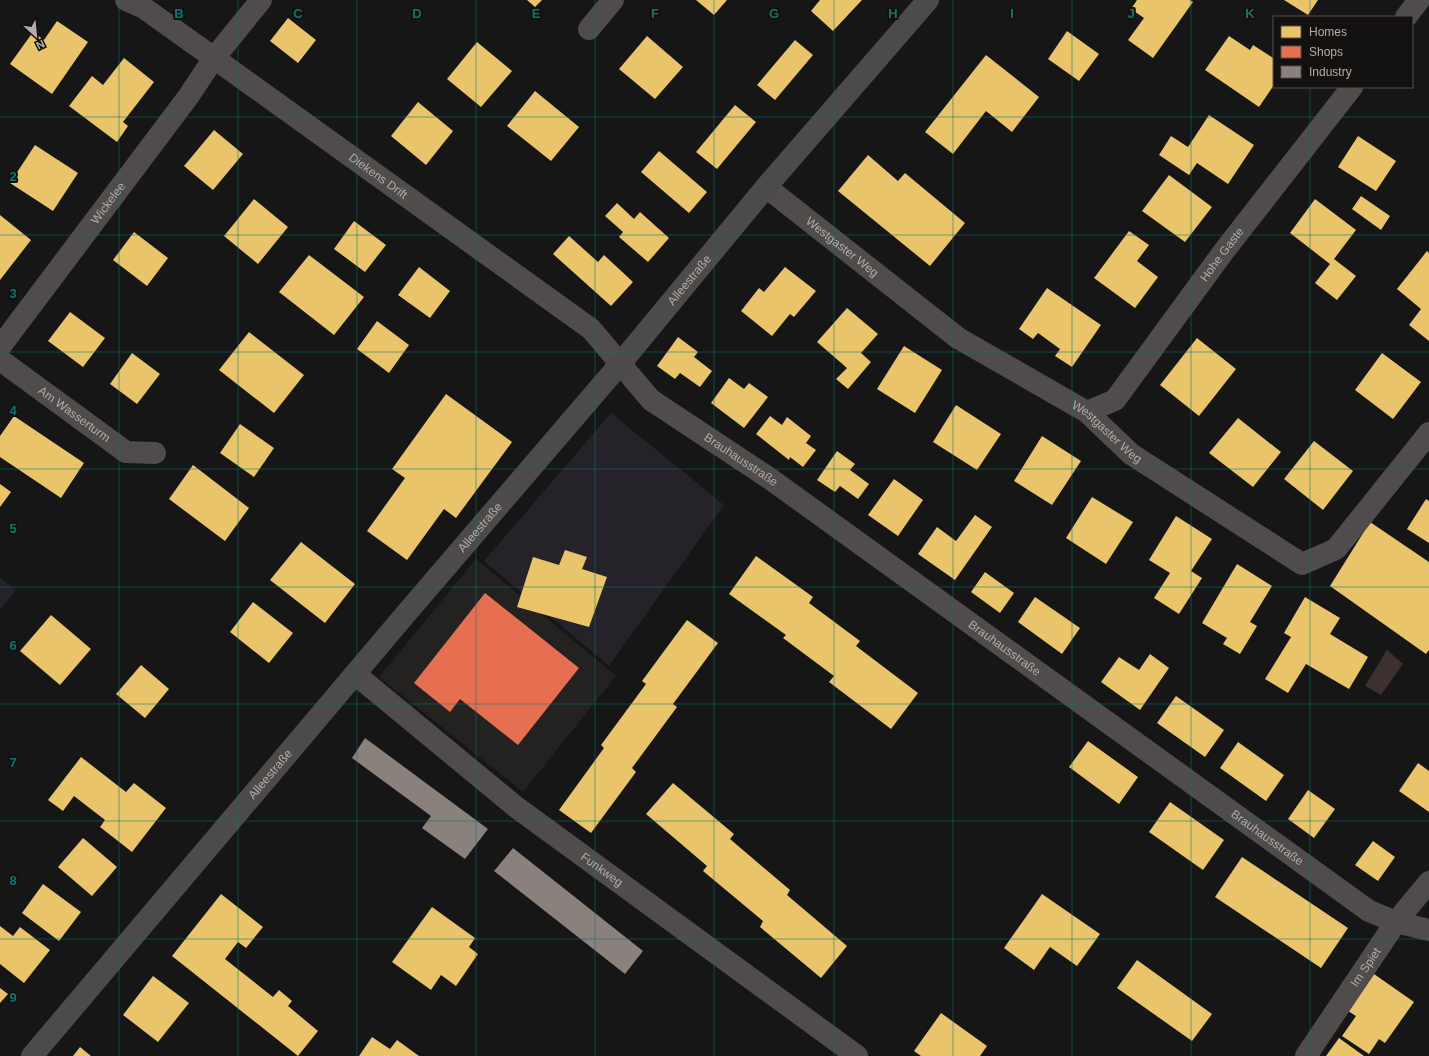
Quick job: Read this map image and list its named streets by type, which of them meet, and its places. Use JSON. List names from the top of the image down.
{
  "streets": {
    "main road": ["Alleestraße"],
    "street": [
      "Diekens Drift",
      "Wickelee",
      "Westgaster Weg",
      "Hohe Gaste",
      "Am Wasserturm",
      "Brauhausstraße",
      "Funkweg",
      "Im Spiet"
    ]
  },
  "crossings": [
    ["Diekens Drift", "Wickelee"],
    ["Diekens Drift", "Alleestraße"],
    ["Diekens Drift", "Brauhausstraße"],
    ["Westgaster Weg", "Hohe Gaste"],
    ["Westgaster Weg", "Alleestraße"],
    ["Alleestraße", "Brauhausstraße"],
    ["Alleestraße", "Funkweg"],
    ["Brauhausstraße", "Im Spiet"]
  ],
  "legend": ["Homes", "Shops", "Industry"],
  "north": "bottom right",
  "grid": {
    "columns": [
      "B",
      "C",
      "D",
      "E",
      "F",
      "G",
      "H",
      "I",
      "J",
      "K"
    ],
    "rows": [
      "2",
      "3",
      "4",
      "5",
      "6",
      "7",
      "8",
      "9"
    ]
  }
}
